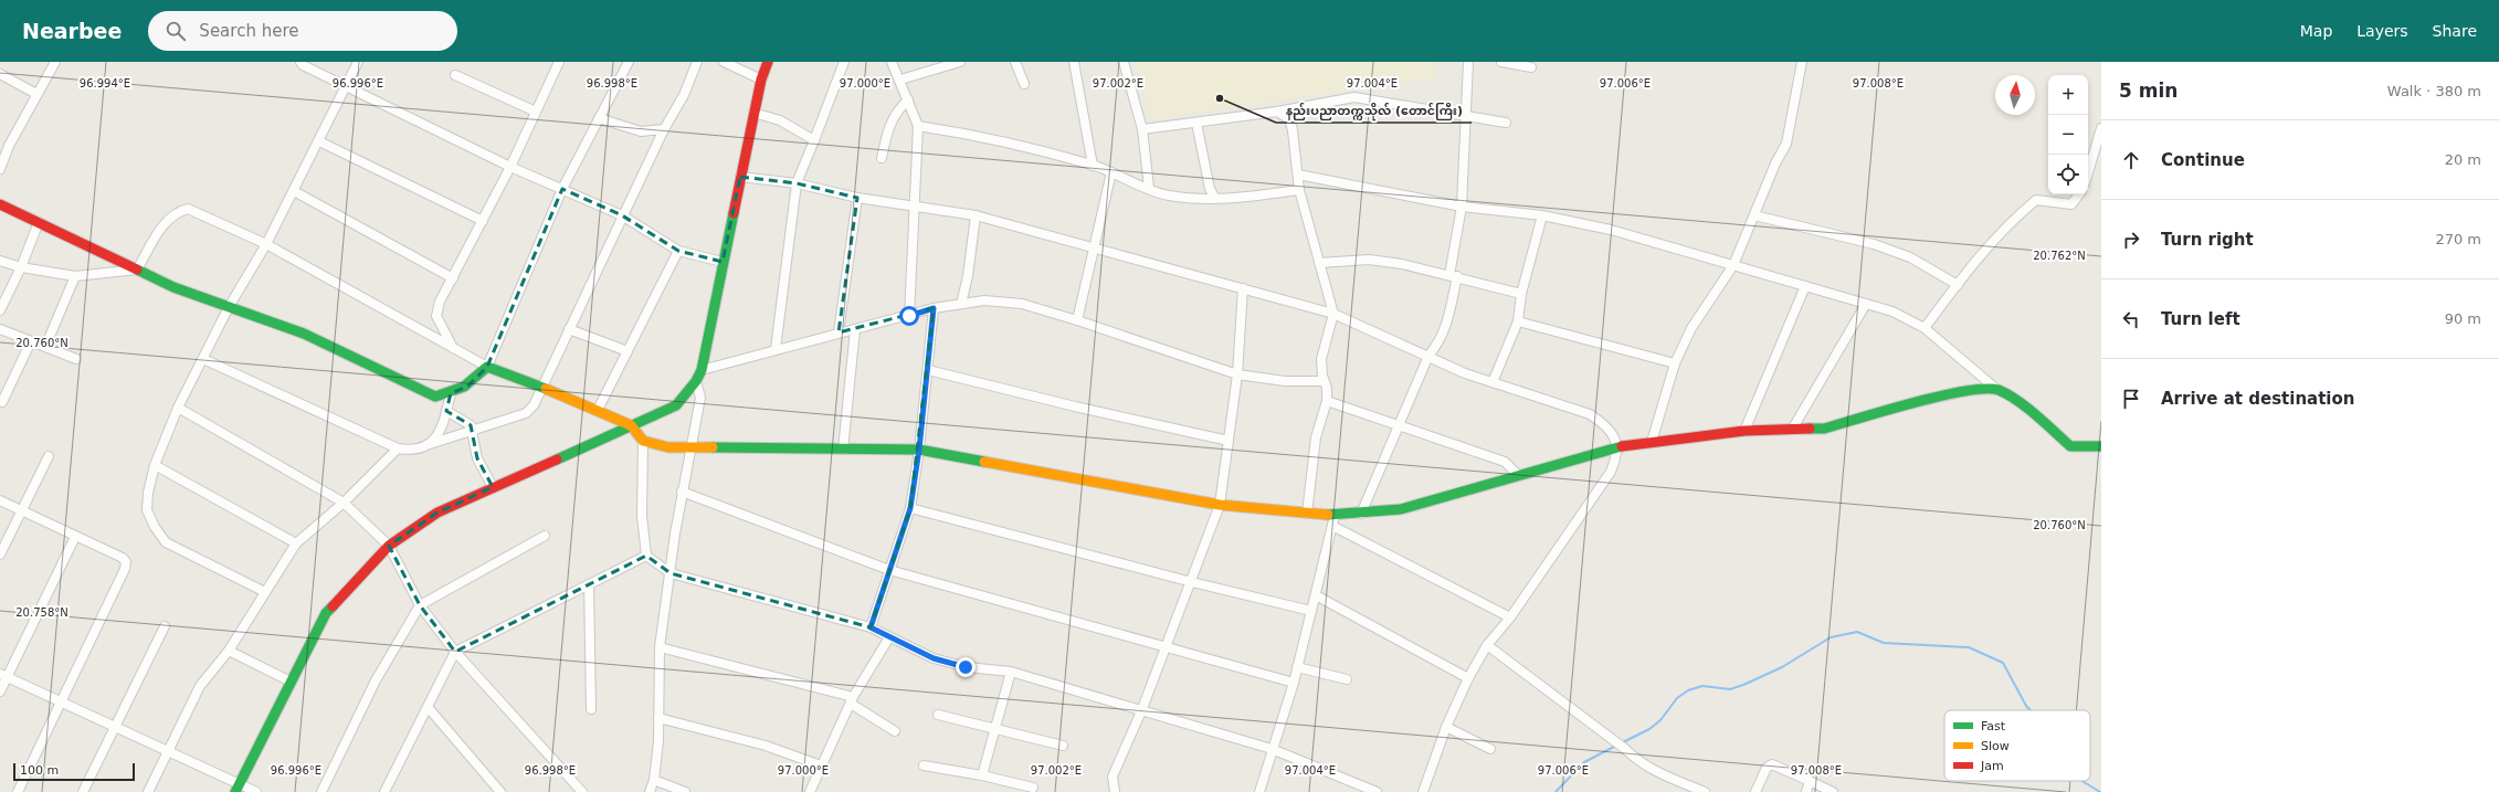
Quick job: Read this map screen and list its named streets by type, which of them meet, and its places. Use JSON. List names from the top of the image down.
{
  "places": ["နည်းပညာတက္ကသိုလ် (တောင်ကြီး)"],
  "legend": ["Fast", "Slow", "Jam"],
  "scale_bar": "100 m",
  "north": "top",
  "page": {
    "header": "Nearbee",
    "search": "Search here",
    "nav": ["Map", "Layers", "Share"],
    "heading": ["5 min", "Walk · 380 m"],
    "map_buttons": ["+", "−"],
    "list": [
      ["Continue", "20 m"],
      ["Turn right", "270 m"],
      ["Turn left", "90 m"],
      "Arrive at destination"
    ],
    "scale": "100 m"
  },
  "coordinates": [
    "96.994°E",
    "96.996°E",
    "96.998°E",
    "97.000°E",
    "97.002°E",
    "97.004°E",
    "97.006°E",
    "97.008°E",
    "20.762°N",
    "20.760°N",
    "20.758°N"
  ]
}
